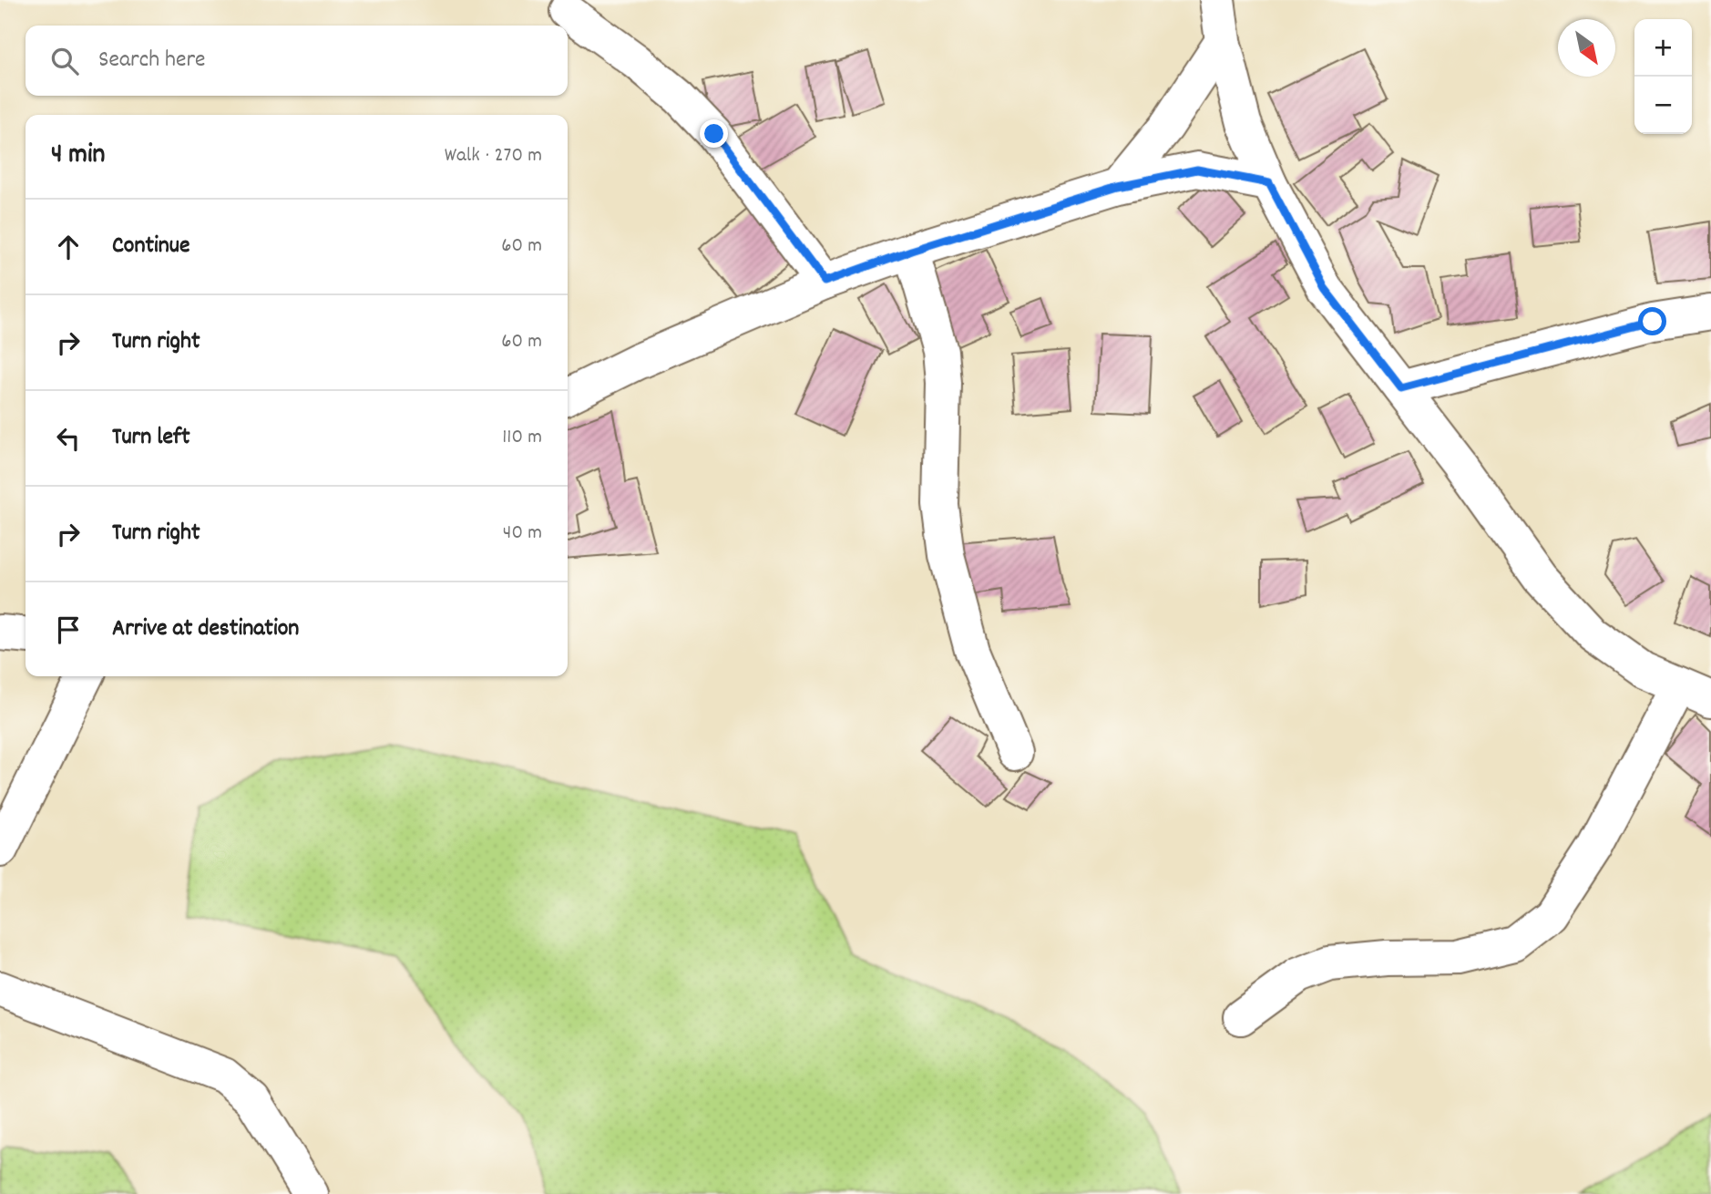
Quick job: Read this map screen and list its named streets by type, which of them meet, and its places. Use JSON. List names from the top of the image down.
{
  "north": "bottom right",
  "page": {
    "map_buttons": ["+", "−"],
    "search": "Search here",
    "heading": ["4 min", "Walk · 270 m"],
    "list": [
      ["Continue", "60 m"],
      ["Turn right", "60 m"],
      ["Turn left", "110 m"],
      ["Turn right", "40 m"],
      "Arrive at destination"
    ]
  }
}
